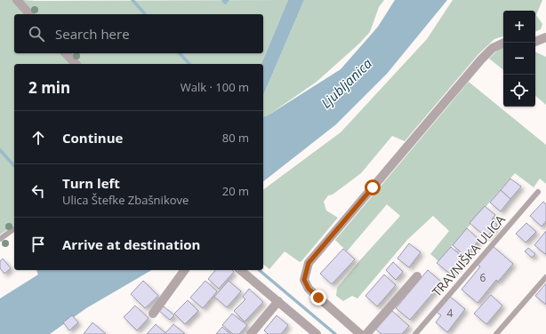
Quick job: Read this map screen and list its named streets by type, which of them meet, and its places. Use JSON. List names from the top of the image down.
{
  "streets": {
    "lane": ["TRAVNIŠKA ULICA"]
  },
  "water": ["Ljubljanica"],
  "house_numbers": ["6", "4"],
  "page": {
    "map_buttons": ["+", "−"],
    "search": "Search here",
    "heading": ["2 min", "Walk · 100 m"],
    "list": [
      ["Continue", "80 m"],
      ["Turn left", "Ulica Štefke Zbašnikove", "20 m"],
      "Arrive at destination"
    ]
  }
}
